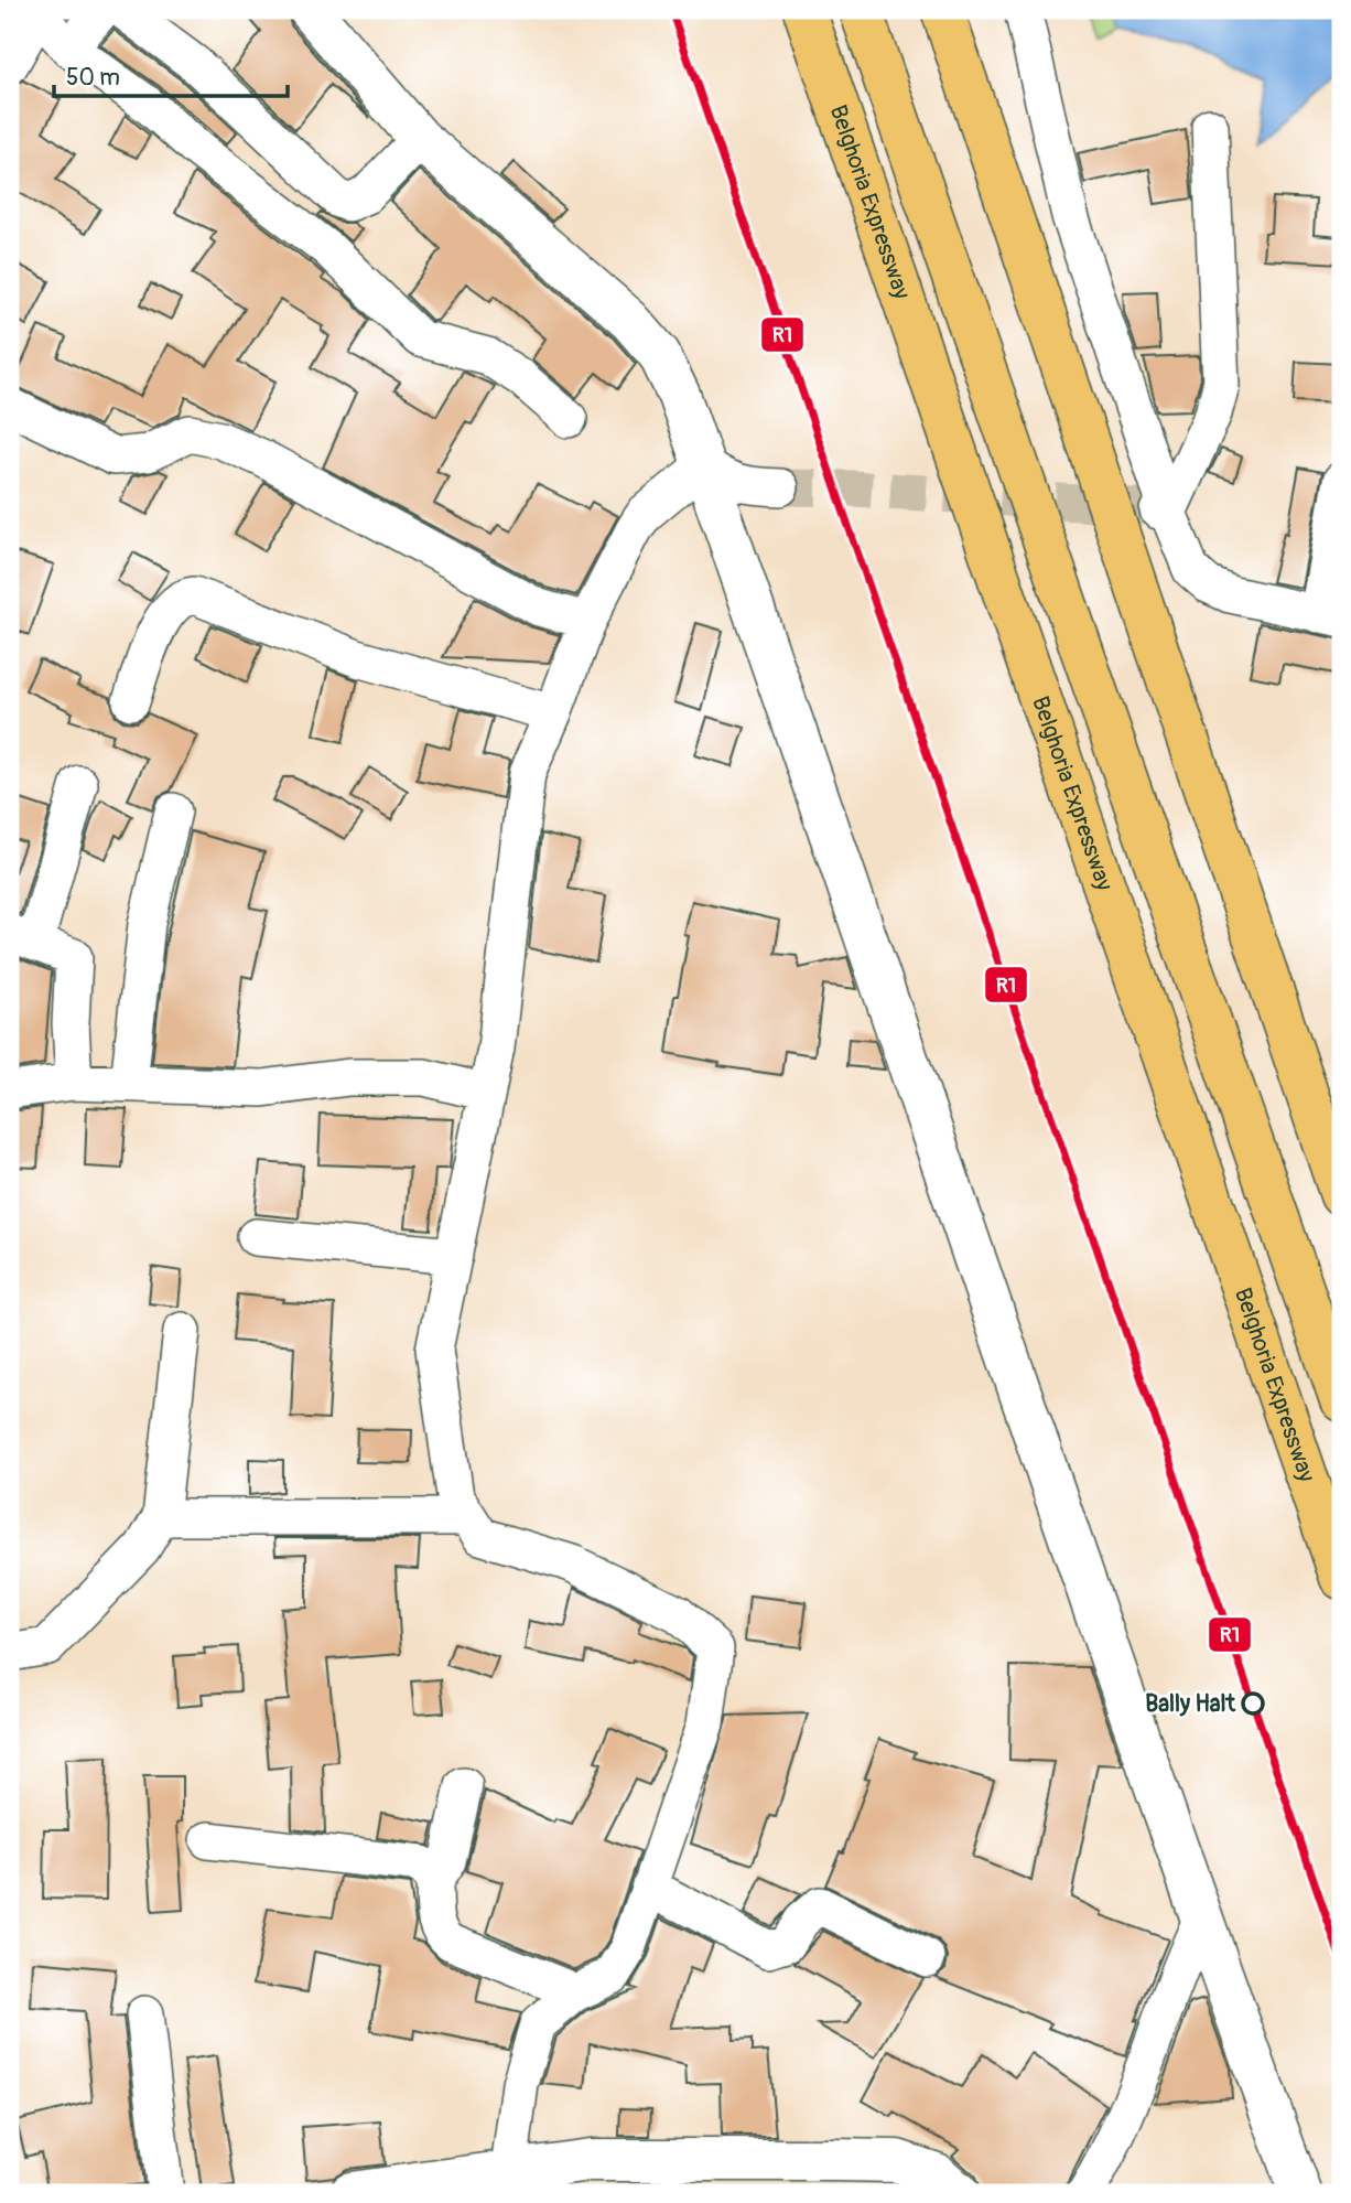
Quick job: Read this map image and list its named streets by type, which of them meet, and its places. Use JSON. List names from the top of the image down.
{
  "streets": {
    "main road": ["Belghoria Expressway"]
  },
  "places": ["Bally Halt"],
  "lines": ["transit line R1"],
  "scale_bar": "50 m"
}
